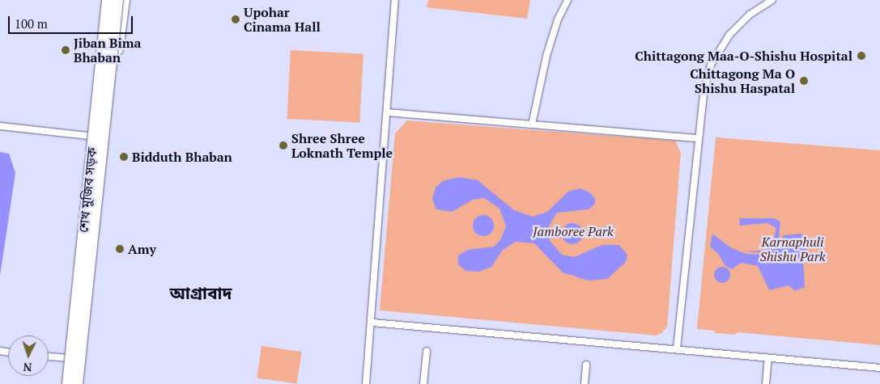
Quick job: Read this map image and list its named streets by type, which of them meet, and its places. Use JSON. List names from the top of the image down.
{
  "streets": {
    "highway": ["শেখ মুজিব সড়ক"]
  },
  "districts": ["আগ্রাবাদ"],
  "parks": ["Jamboree Park", "Karnaphuli Shishu Park"],
  "places": [
    "Upohar Cinama Hall",
    "Jiban Bima Bhaban",
    "Chittagong Maa-O-Shishu Hospital",
    "Chittagong Ma O Shishu Haspatal",
    "Shree Shree Loknath Temple",
    "Bidduth Bhaban",
    "Amy"
  ],
  "scale_bar": "100 m",
  "north": "bottom"
}
